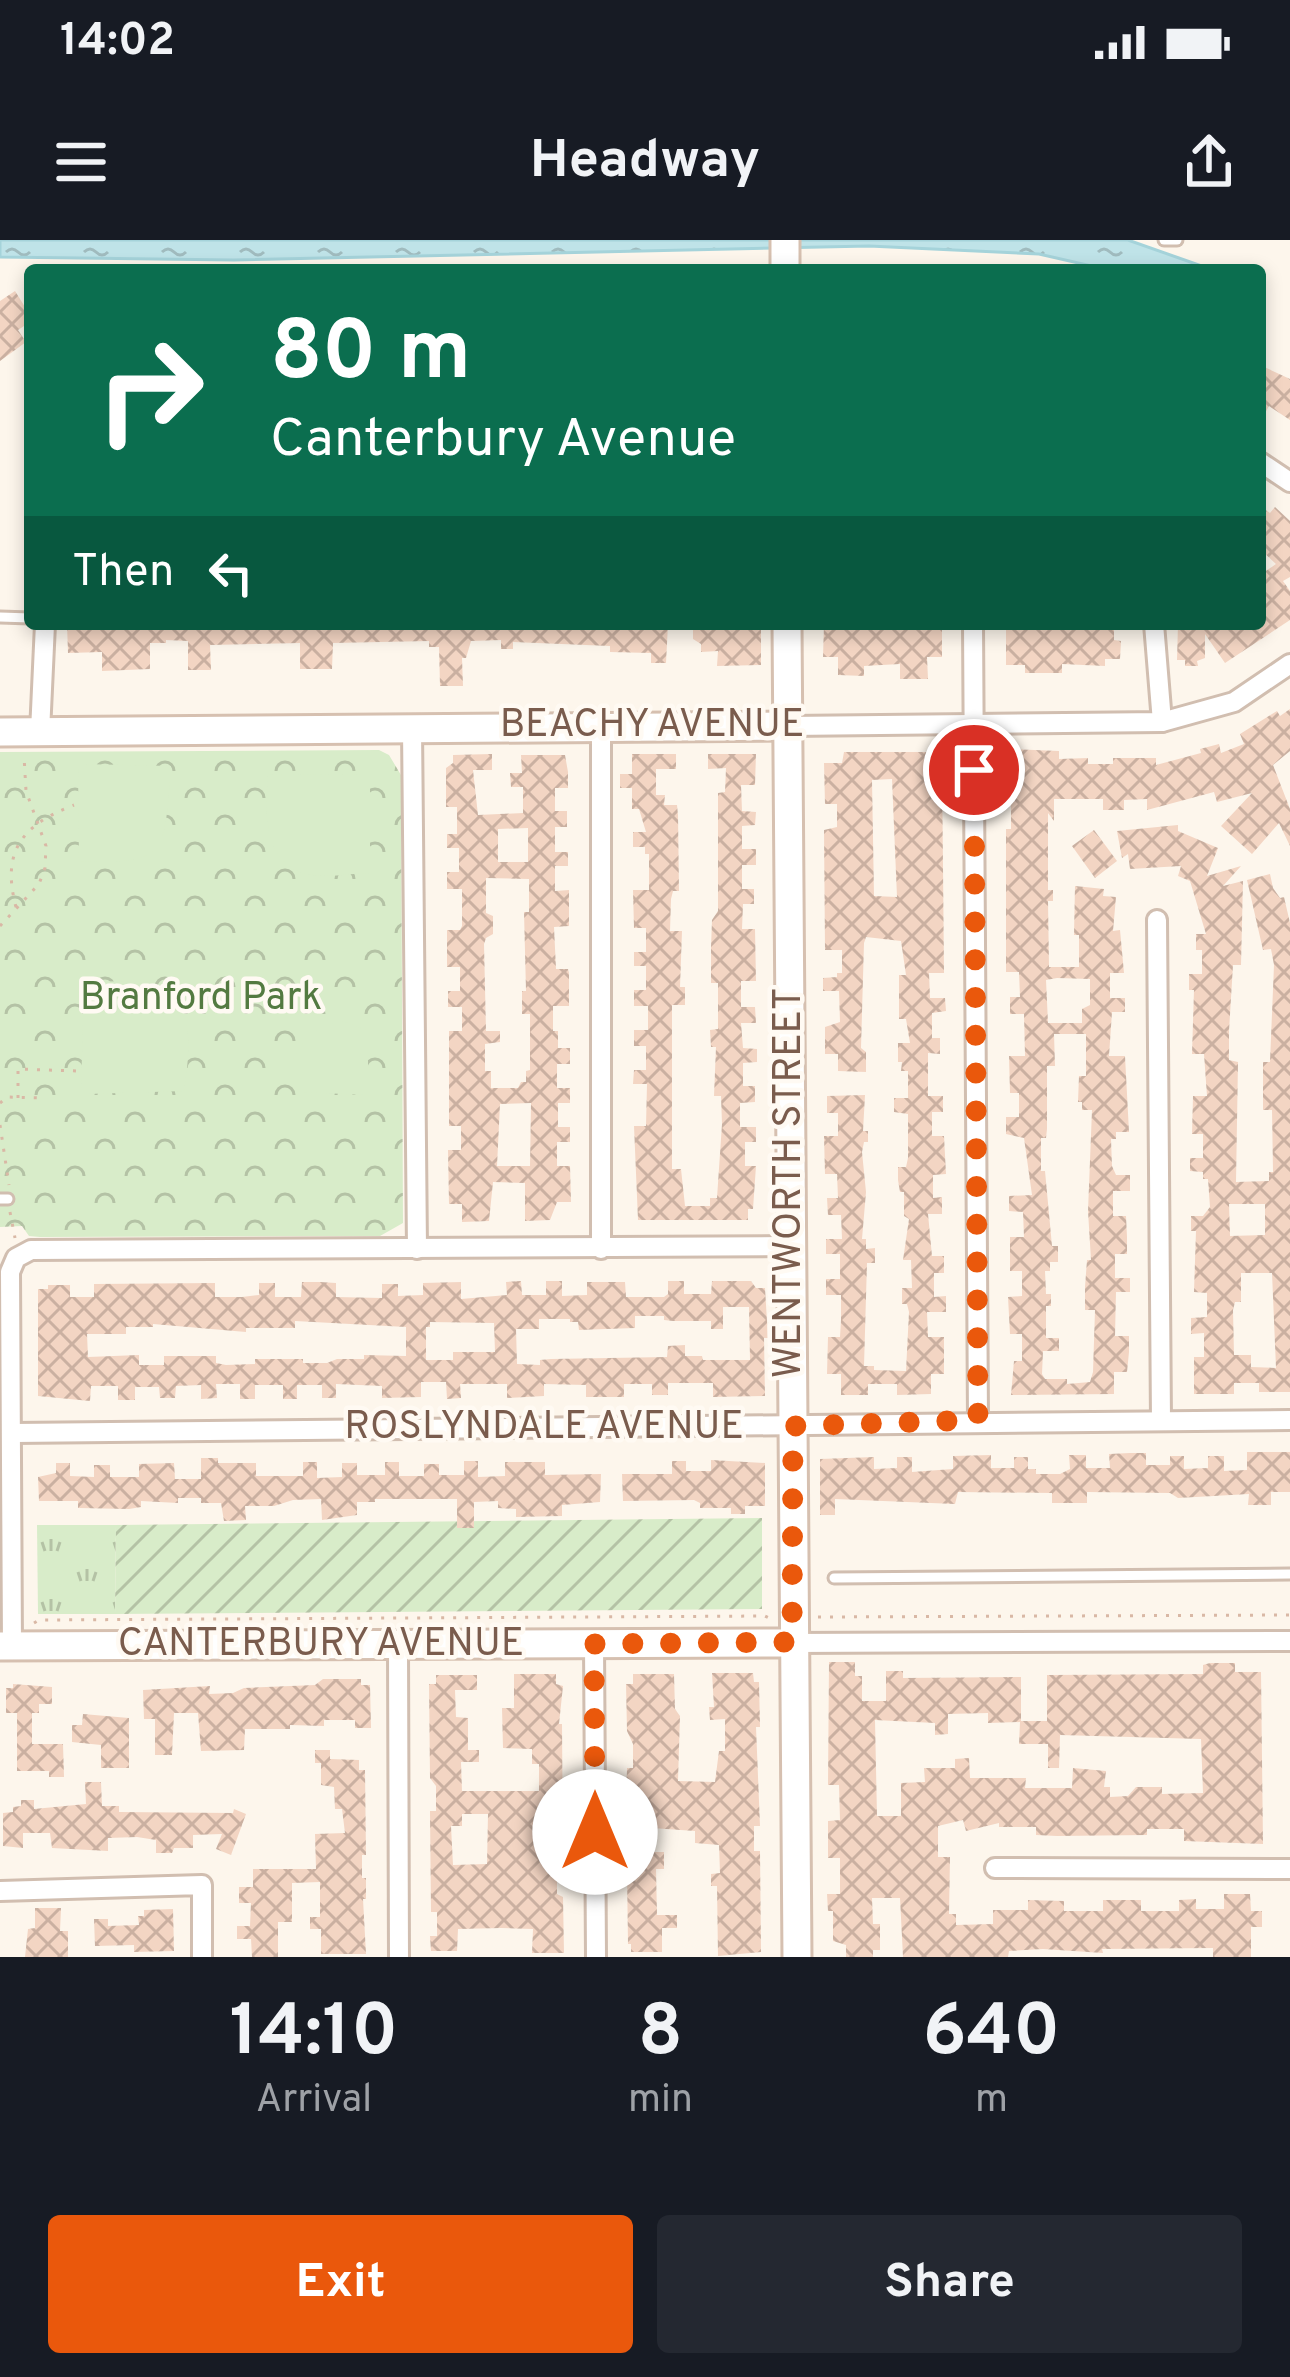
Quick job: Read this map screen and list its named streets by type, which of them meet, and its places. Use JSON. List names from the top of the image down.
{
  "streets": {
    "street": [
      "BEACHY AVENUE",
      "WENTWORTH STREET",
      "ROSLYNDALE AVENUE",
      "CANTERBURY AVENUE"
    ]
  },
  "crossings": [
    ["BEACHY AVENUE", "WENTWORTH STREET"],
    ["WENTWORTH STREET", "ROSLYNDALE AVENUE"],
    ["WENTWORTH STREET", "CANTERBURY AVENUE"]
  ],
  "parks": ["Branford Park"],
  "page": {
    "status": "14:02",
    "header": "Headway",
    "turn": ["80 m", "Canterbury Avenue"],
    "then": "Then",
    "eta": [
      "14:10",
      "Arrival",
      "8",
      "min",
      "640",
      "m"
    ],
    "buttons": ["Exit", "Share"]
  }
}
